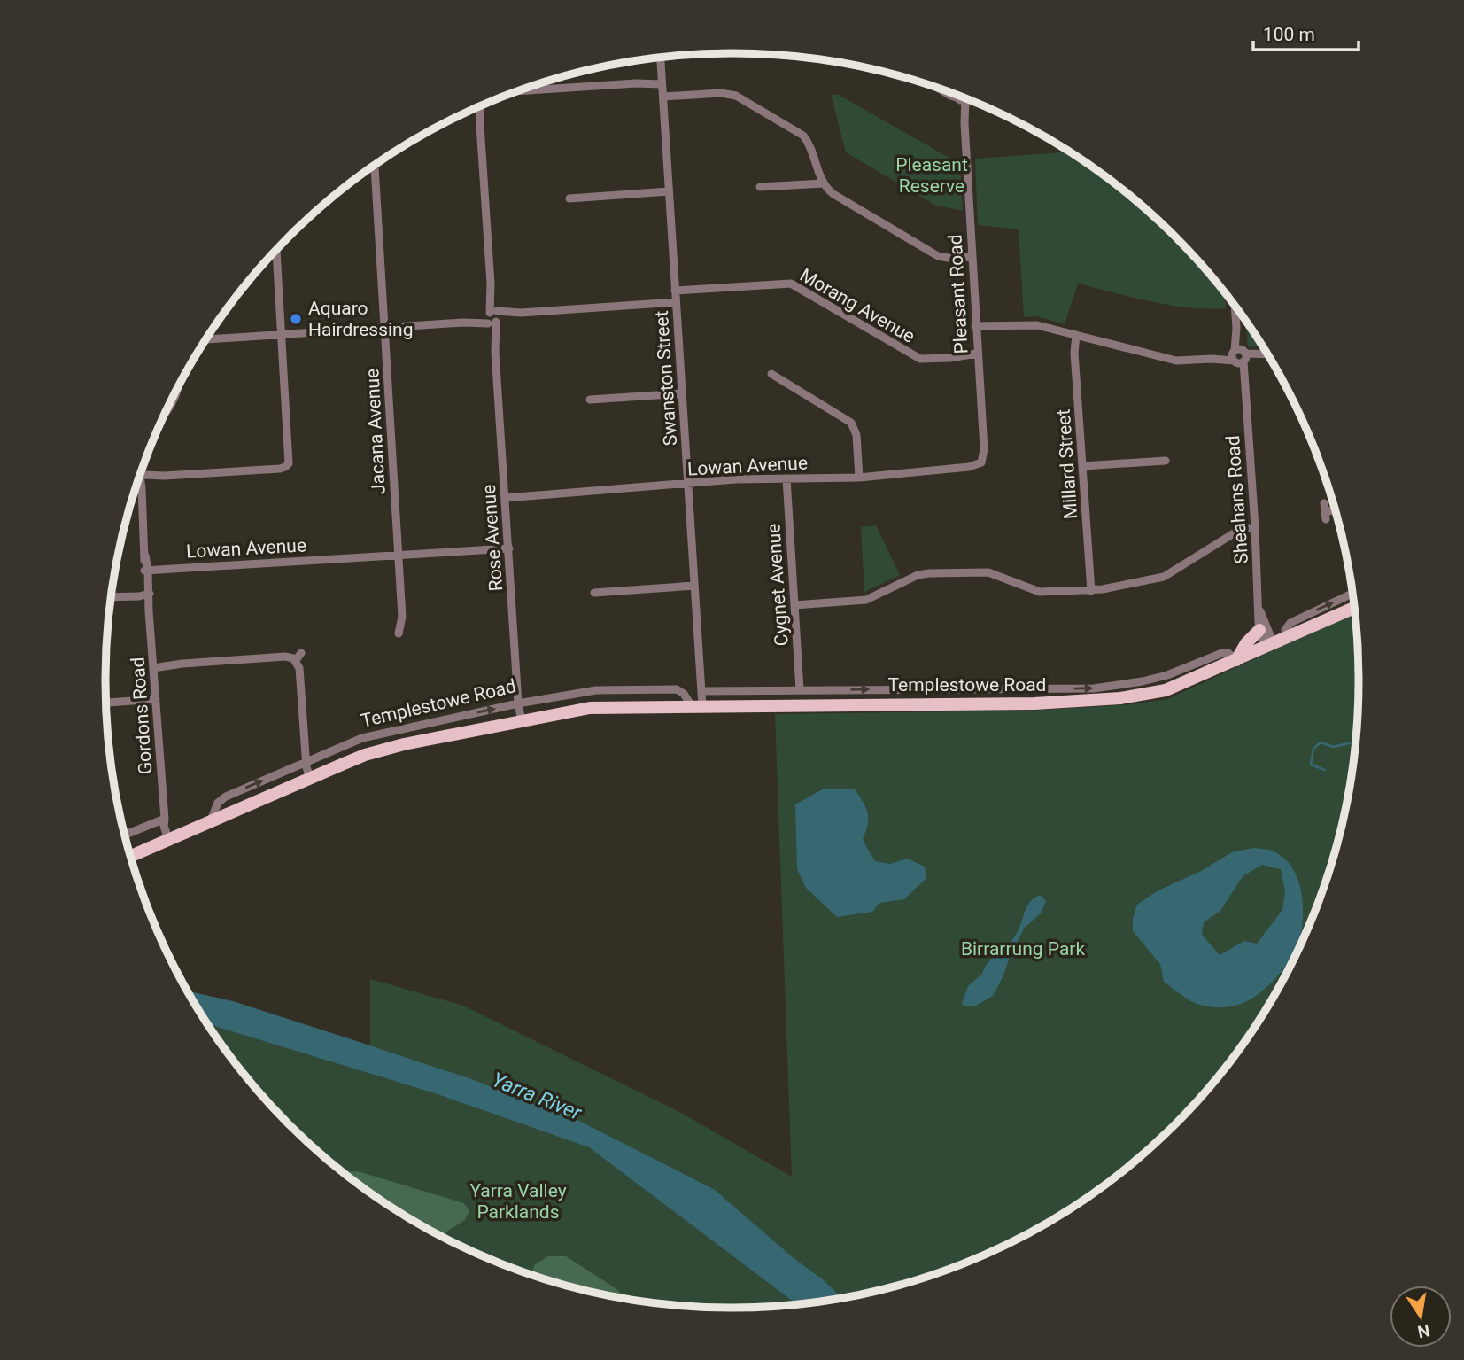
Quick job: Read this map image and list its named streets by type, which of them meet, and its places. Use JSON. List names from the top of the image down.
{
  "streets": {
    "main road": ["Templestowe Road"],
    "street": [
      "Pleasant Road",
      "Morang Avenue",
      "Swanston Street",
      "Jacana Avenue",
      "Millard Street",
      "Lowan Avenue",
      "Sheahans Road",
      "Rose Avenue",
      "Cygnet Avenue",
      "Gordons Road"
    ]
  },
  "crossings": [
    ["Pleasant Road", "Morang Avenue"],
    ["Pleasant Road", "Lowan Avenue"],
    ["Morang Avenue", "Swanston Street"],
    ["Swanston Street", "Lowan Avenue"],
    ["Swanston Street", "Templestowe Road"],
    ["Jacana Avenue", "Lowan Avenue"],
    ["Lowan Avenue", "Rose Avenue"],
    ["Lowan Avenue", "Cygnet Avenue"],
    ["Lowan Avenue", "Gordons Road"],
    ["Sheahans Road", "Templestowe Road"],
    ["Rose Avenue", "Templestowe Road"],
    ["Cygnet Avenue", "Templestowe Road"],
    ["Templestowe Road", "Gordons Road"]
  ],
  "water": ["Yarra River"],
  "parks": ["Pleasant Reserve", "Birrarrung Park", "Yarra Valley Parklands"],
  "places": ["Aquaro Hairdressing"],
  "scale_bar": "100 m",
  "north": "bottom"
}
